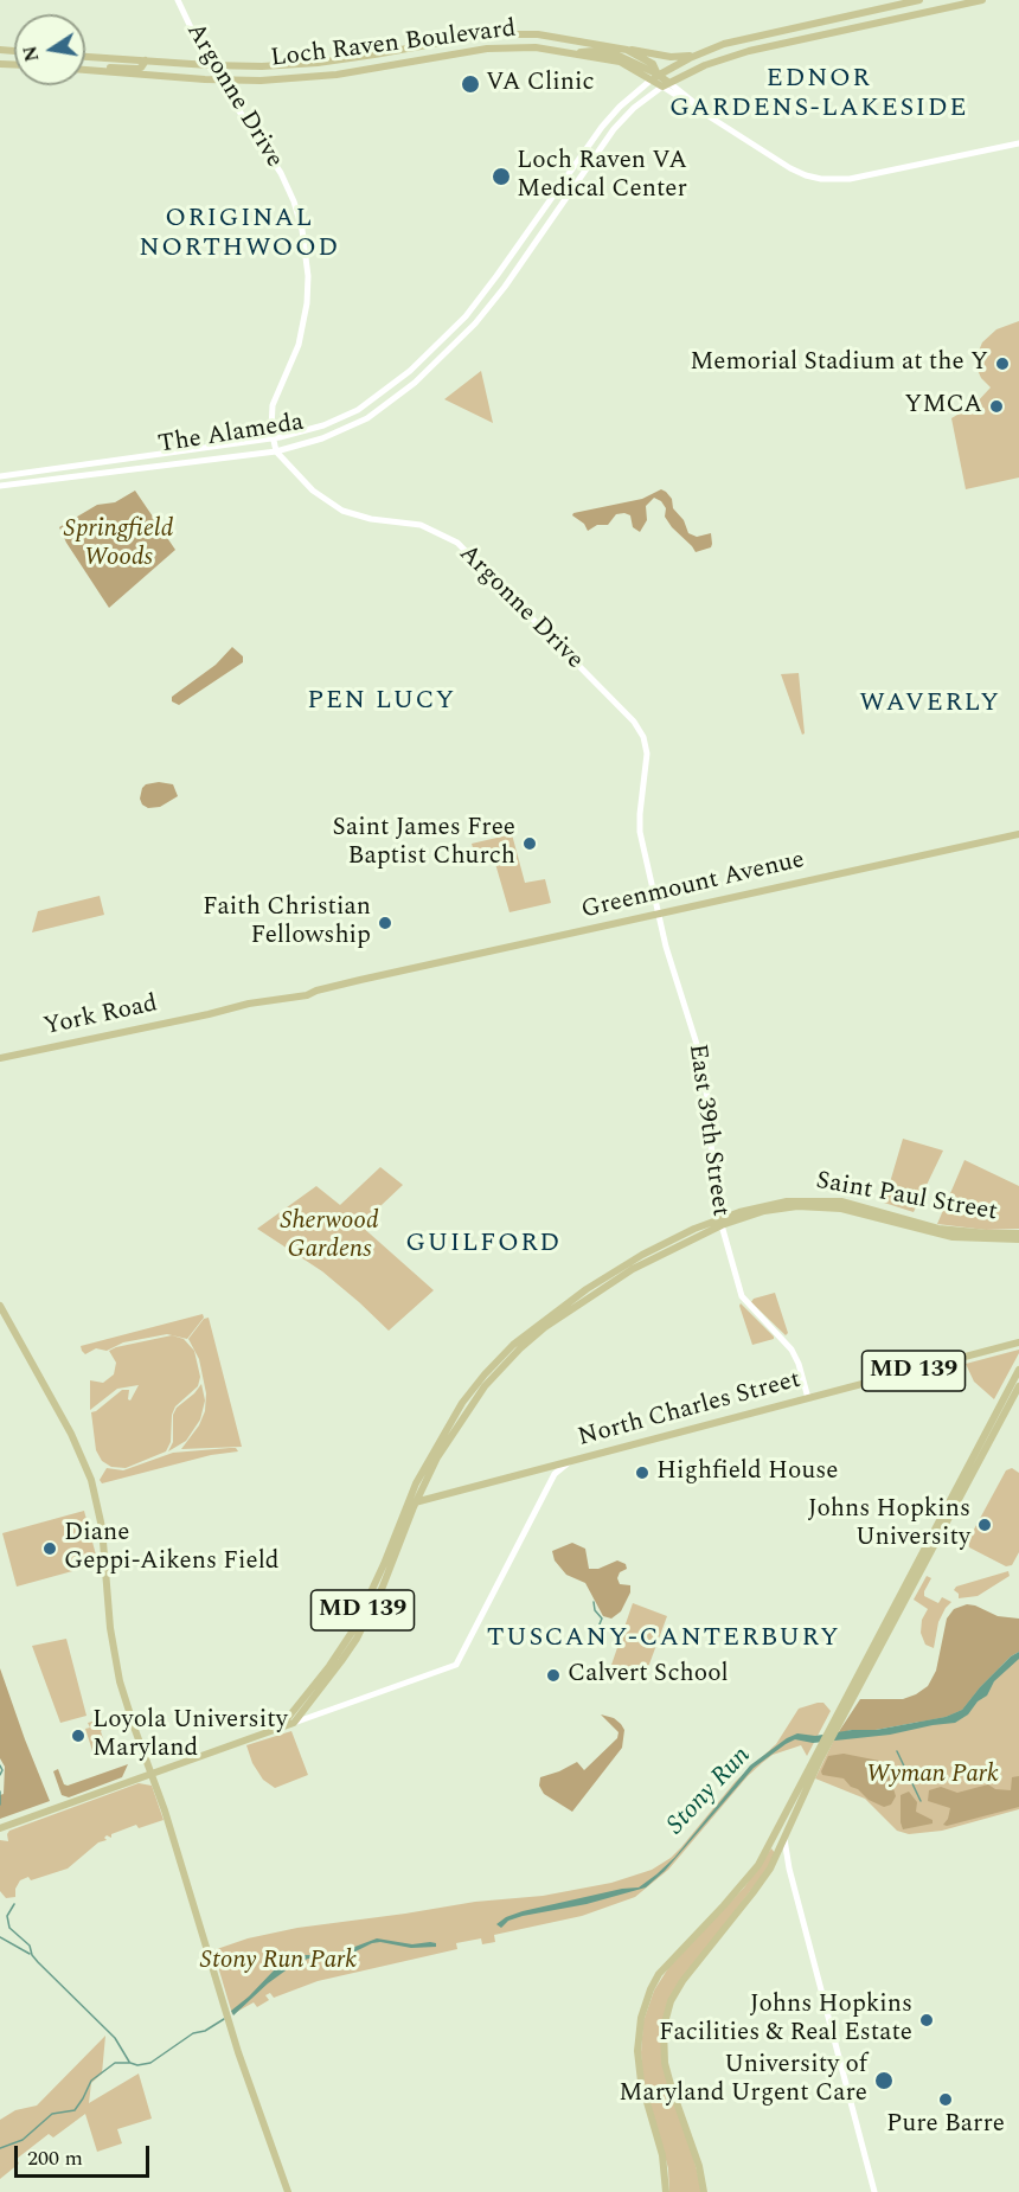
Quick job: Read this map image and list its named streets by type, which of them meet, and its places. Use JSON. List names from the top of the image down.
{
  "streets": {
    "main road": [
      "Loch Raven Boulevard",
      "Argonne Drive",
      "The Alameda",
      "Greenmount Avenue",
      "York Road",
      "East 39th Street",
      "Saint Paul Street",
      "MD 139",
      "North Charles Street"
    ]
  },
  "crossings": [
    ["Loch Raven Boulevard", "Argonne Drive"],
    ["Loch Raven Boulevard", "The Alameda"],
    ["Argonne Drive", "The Alameda"],
    ["Argonne Drive", "East 39th Street"],
    ["Greenmount Avenue", "York Road"],
    ["Greenmount Avenue", "East 39th Street"],
    ["East 39th Street", "Saint Paul Street"],
    ["East 39th Street", "North Charles Street"],
    ["Saint Paul Street", "MD 139"],
    ["Saint Paul Street", "North Charles Street"],
    ["MD 139", "North Charles Street"]
  ],
  "districts": [
    "EDNOR GARDENS-LAKESIDE",
    "ORIGINAL NORTHWOOD",
    "PEN LUCY",
    "WAVERLY",
    "GUILFORD",
    "TUSCANY-CANTERBURY"
  ],
  "water": ["Stony Run"],
  "parks": [
    "Springfield Woods",
    "Sherwood Gardens",
    "Wyman Park",
    "Stony Run Park"
  ],
  "places": [
    "VA Clinic",
    "Loch Raven VA Medical Center",
    "Memorial Stadium at the Y",
    "YMCA",
    "Saint James Free Baptist Church",
    "Faith Christian Fellowship",
    "Highfield House",
    "Johns Hopkins University",
    "Diane Geppi-Aikens Field",
    "Calvert School",
    "Loyola University Maryland",
    "Johns Hopkins Facilities & Real Estate",
    "University of Maryland Urgent Care",
    "Pure Barre"
  ],
  "scale_bar": "200 m",
  "north": "left"
}
